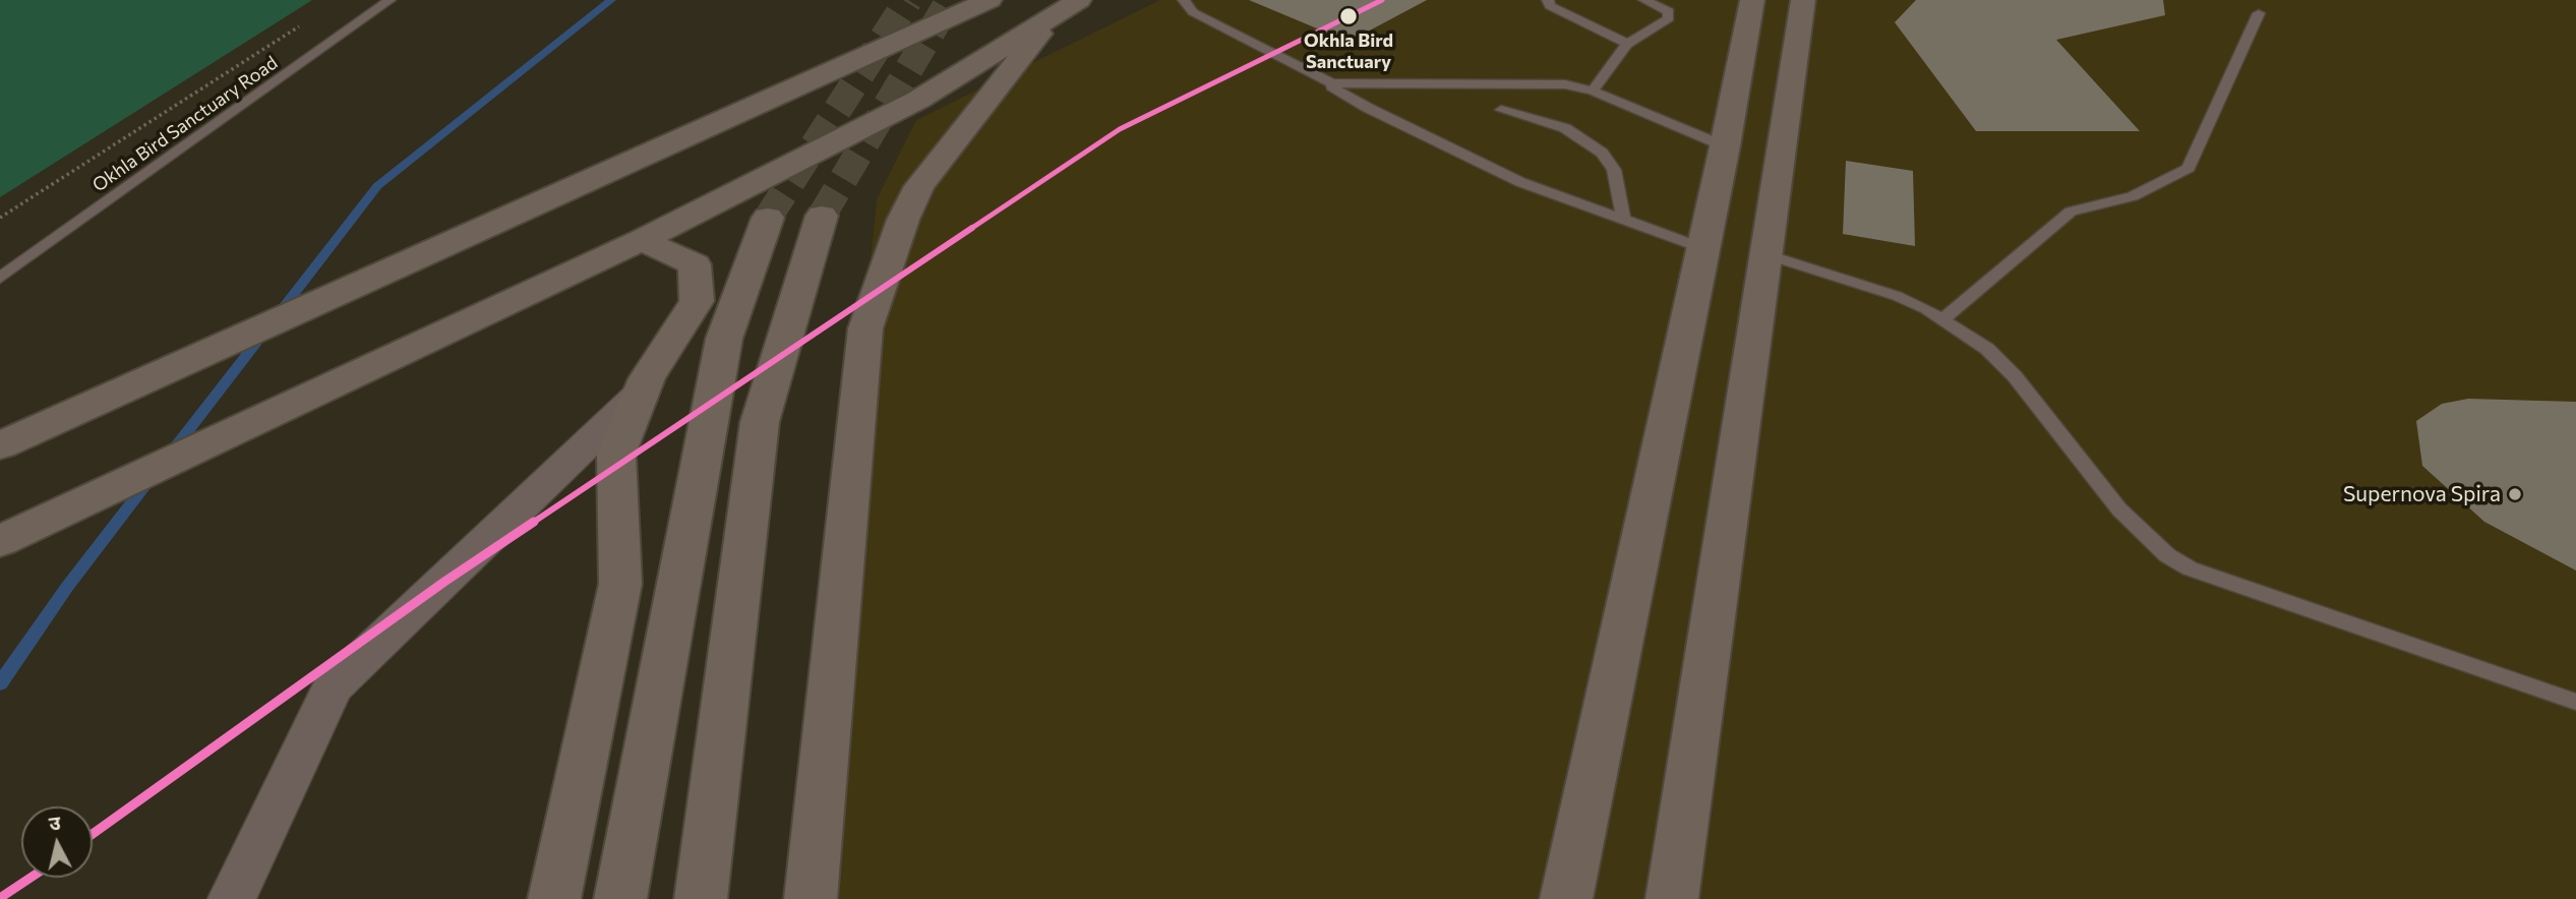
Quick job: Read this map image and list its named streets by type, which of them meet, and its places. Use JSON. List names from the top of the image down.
{
  "streets": {
    "lane": ["Okhla Bird Sanctuary Road"]
  },
  "places": ["Okhla Bird Sanctuary", "Supernova Spira"],
  "north": "top"
}
